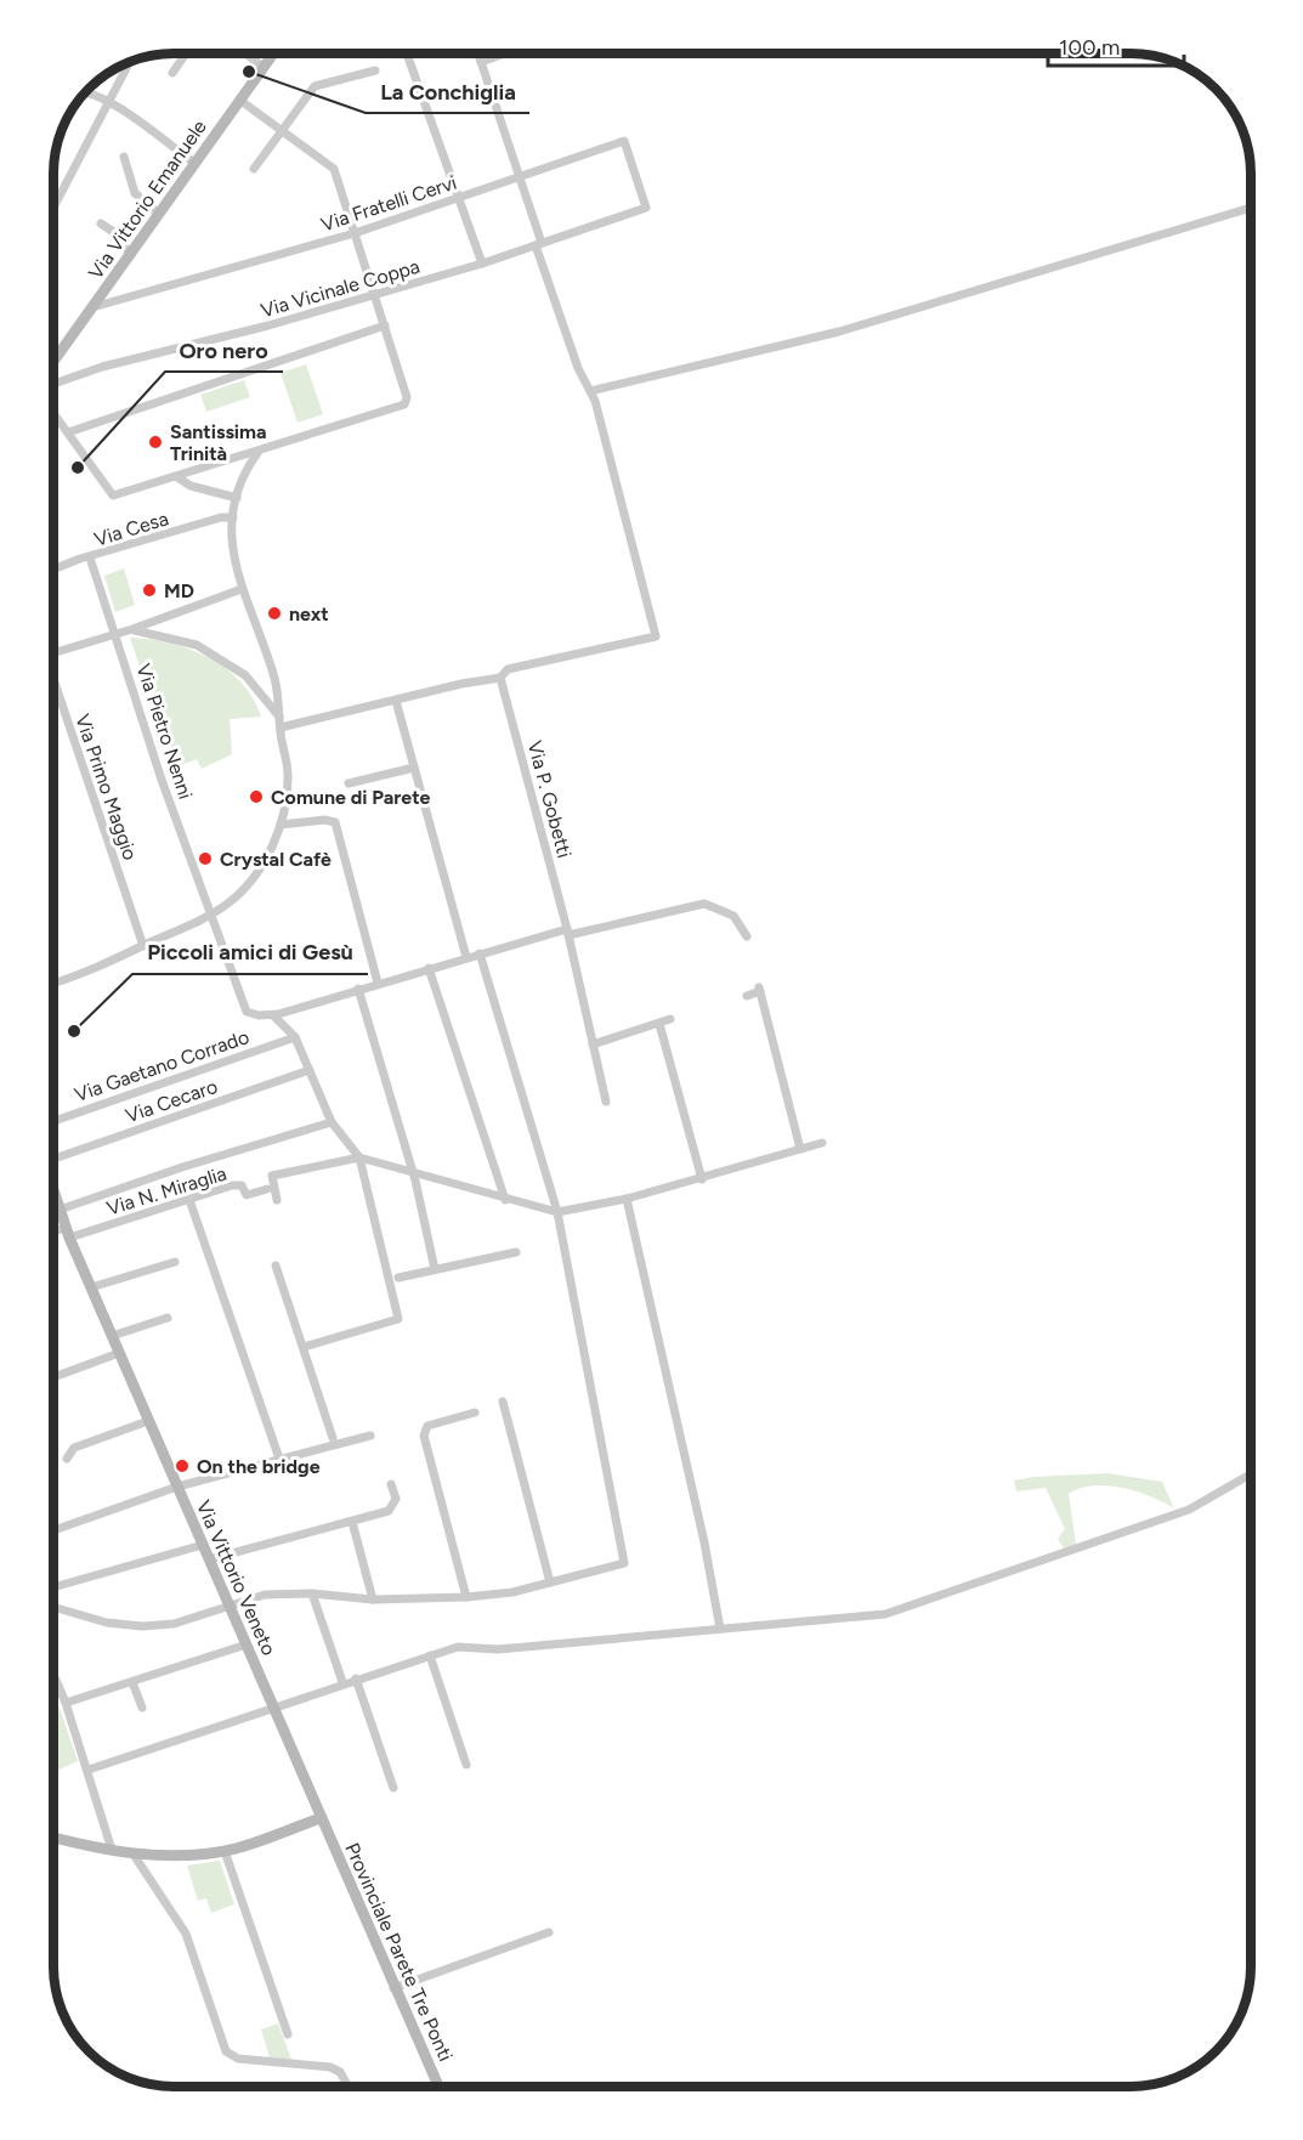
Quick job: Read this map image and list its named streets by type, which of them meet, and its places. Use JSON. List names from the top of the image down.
{
  "streets": {
    "street": [
      "Via Vittorio Emanuele",
      "Via Fratelli Cervi",
      "Via Vicinale Coppa",
      "Via Cesa",
      "Via Pietro Nenni",
      "Via Primo Maggio",
      "Via P. Gobetti",
      "Via Gaetano Corrado",
      "Via Cecaro",
      "Via N. Miraglia",
      "Via Vittorio Veneto",
      "Provinciale Parete Tre Ponti"
    ]
  },
  "crossings": [
    ["Via Vittorio Emanuele", "Via Fratelli Cervi"],
    ["Via Fratelli Cervi", "Via Vicinale Coppa"],
    ["Via Cesa", "Via Pietro Nenni"],
    ["Via N. Miraglia", "Via Vittorio Veneto"],
    ["Via Vittorio Veneto", "Provinciale Parete Tre Ponti"]
  ],
  "places": [
    "La Conchiglia",
    "Santissima Trinità",
    "Oro nero",
    "MD",
    "next",
    "Comune di Parete",
    "Crystal Cafè",
    "Piccoli amici di Gesù",
    "On the bridge"
  ],
  "scale_bar": "100 m"
}
